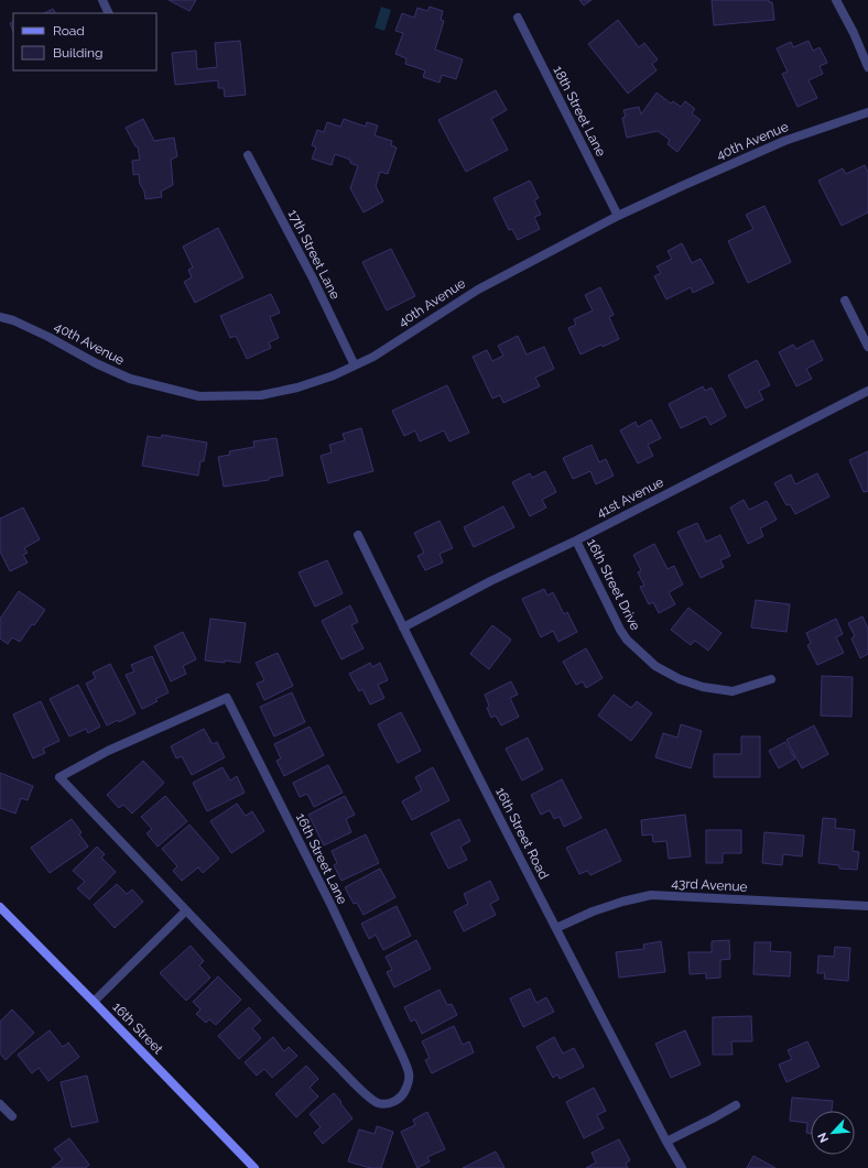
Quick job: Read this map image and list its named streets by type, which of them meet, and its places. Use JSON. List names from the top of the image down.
{
  "streets": {
    "main road": ["16th Street"],
    "street": [
      "18th Street Lane",
      "40th Avenue",
      "17th Street Lane",
      "41st Avenue",
      "16th Street Drive",
      "16th Street Road",
      "16th Street Lane",
      "43rd Avenue"
    ]
  },
  "crossings": [
    ["18th Street Lane", "40th Avenue"],
    ["40th Avenue", "17th Street Lane"],
    ["41st Avenue", "16th Street Drive"],
    ["41st Avenue", "16th Street Road"],
    ["16th Street Road", "43rd Avenue"]
  ],
  "legend": ["Road", "Building"],
  "north": "bottom left"
}
